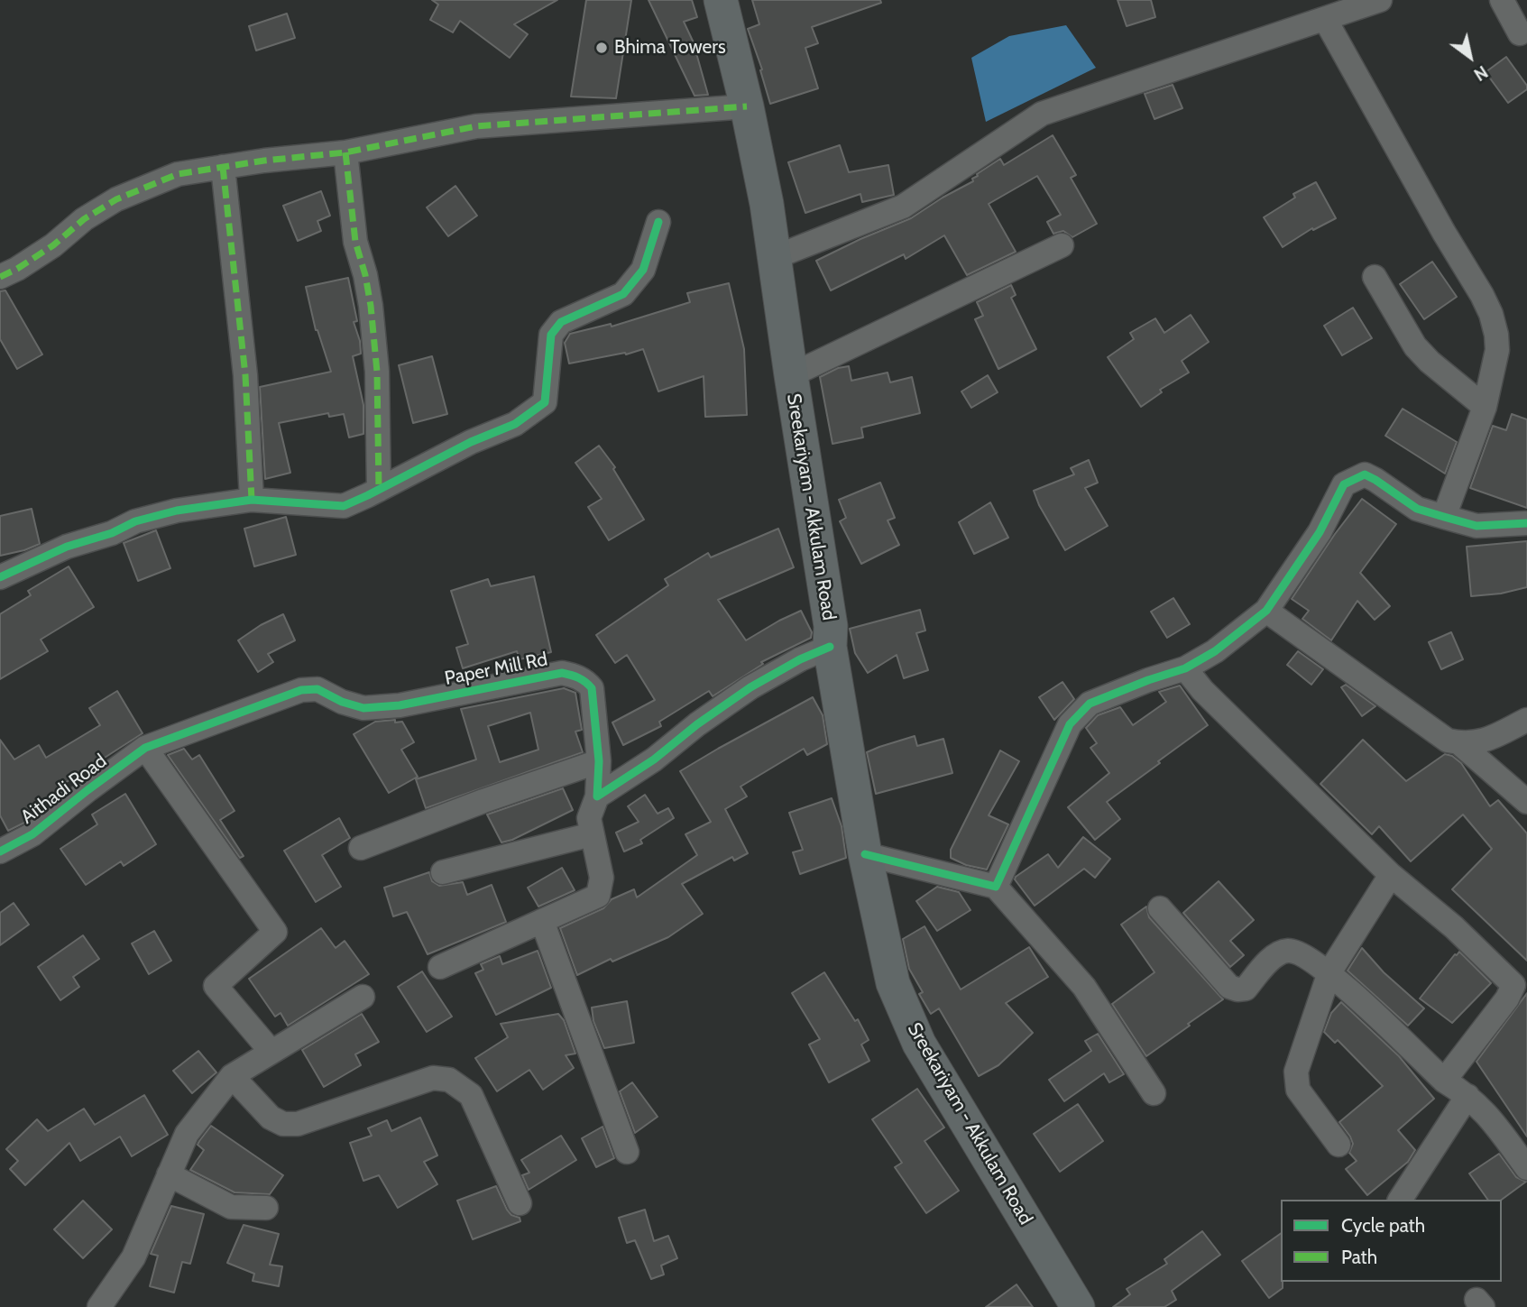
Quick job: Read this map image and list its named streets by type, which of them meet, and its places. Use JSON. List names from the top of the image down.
{
  "streets": {
    "main road": ["Sreekariyam - Akkulam Road"],
    "street": ["Paper Mill Rd", "Aithadi Road"]
  },
  "crossings": [
    ["Paper Mill Rd", "Aithadi Road"]
  ],
  "places": ["Bhima Towers"],
  "legend": ["Cycle path", "Path"],
  "north": "bottom right"
}
